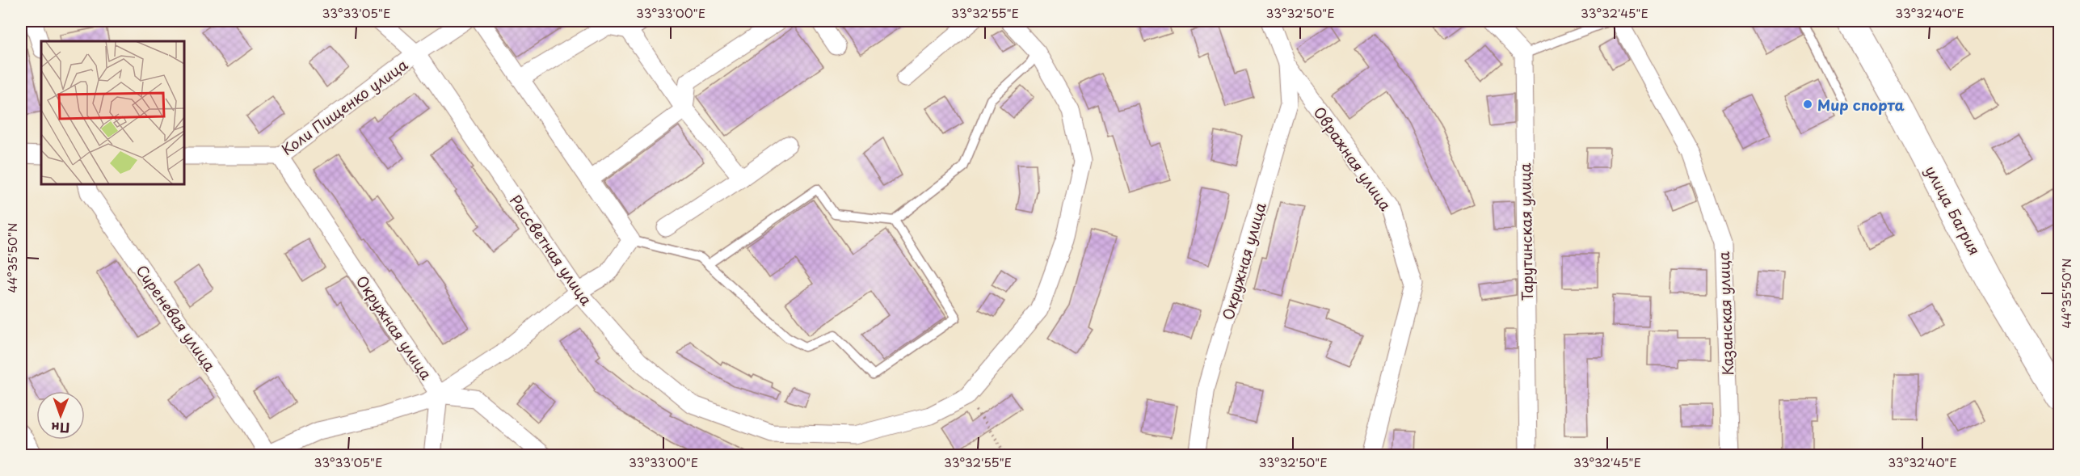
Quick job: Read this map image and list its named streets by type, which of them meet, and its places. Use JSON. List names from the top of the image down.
{
  "streets": {
    "main road": ["улица Багрия"],
    "street": [
      "Коли Пищенко улица",
      "Овражная улица",
      "Тарутинская улица",
      "Рассветная улица",
      "Окружная улица",
      "Казанская улица",
      "Сиреневая улица"
    ]
  },
  "crossings": [
    ["Коли Пищенко улица", "Рассветная улица"],
    ["Коли Пищенко улица", "Окружная улица"],
    ["Овражная улица", "Окружная улица"]
  ],
  "places": ["Мир спорта"],
  "north": "bottom",
  "coordinates": [
    "33°33'05\"E",
    "33°33'00\"E",
    "33°32'55\"E",
    "33°32'50\"E",
    "33°32'45\"E",
    "33°32'40\"E",
    "44°35'50\"N"
  ]
}
